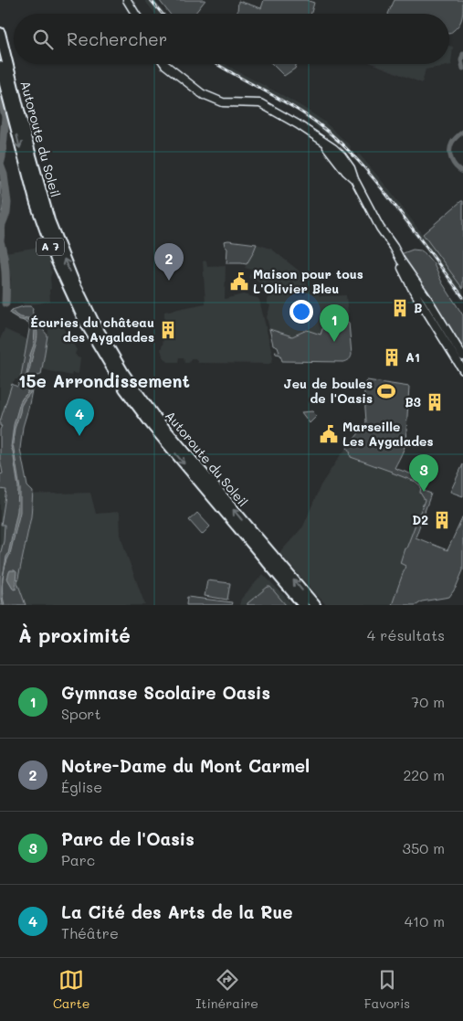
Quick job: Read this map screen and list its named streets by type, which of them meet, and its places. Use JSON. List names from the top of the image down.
{
  "streets": {
    "highway": ["Autoroute du Soleil", "A 7"]
  },
  "districts": ["15e Arrondissement"],
  "places": {
    "public building": ["Maison pour tous L'Olivier Bleu", "Marseille Les Aygalades"],
    "building": [
      "B",
      "Écuries du château des Aygalades",
      "A1",
      "B3",
      "D2"
    ],
    "sports": ["Jeu de boules de l'Oasis"]
  },
  "page": {
    "search": "Rechercher",
    "pins": [
      "2",
      "1",
      "4",
      "3"
    ],
    "heading": ["À proximité", "4 résultats"],
    "list": [
      {
        "mark": "1",
        "name": "Gymnase Scolaire Oasis",
        "note": "Sport",
        "value": "70 m"
      },
      {
        "mark": "2",
        "name": "Notre-Dame du Mont Carmel",
        "note": "Église",
        "value": "220 m"
      },
      {
        "mark": "3",
        "name": "Parc de l'Oasis",
        "note": "Parc",
        "value": "350 m"
      },
      {
        "mark": "4",
        "name": "La Cité des Arts de la Rue",
        "note": "Théâtre",
        "value": "410 m"
      }
    ],
    "nav": ["Carte", "Itinéraire", "Favoris"]
  }
}
